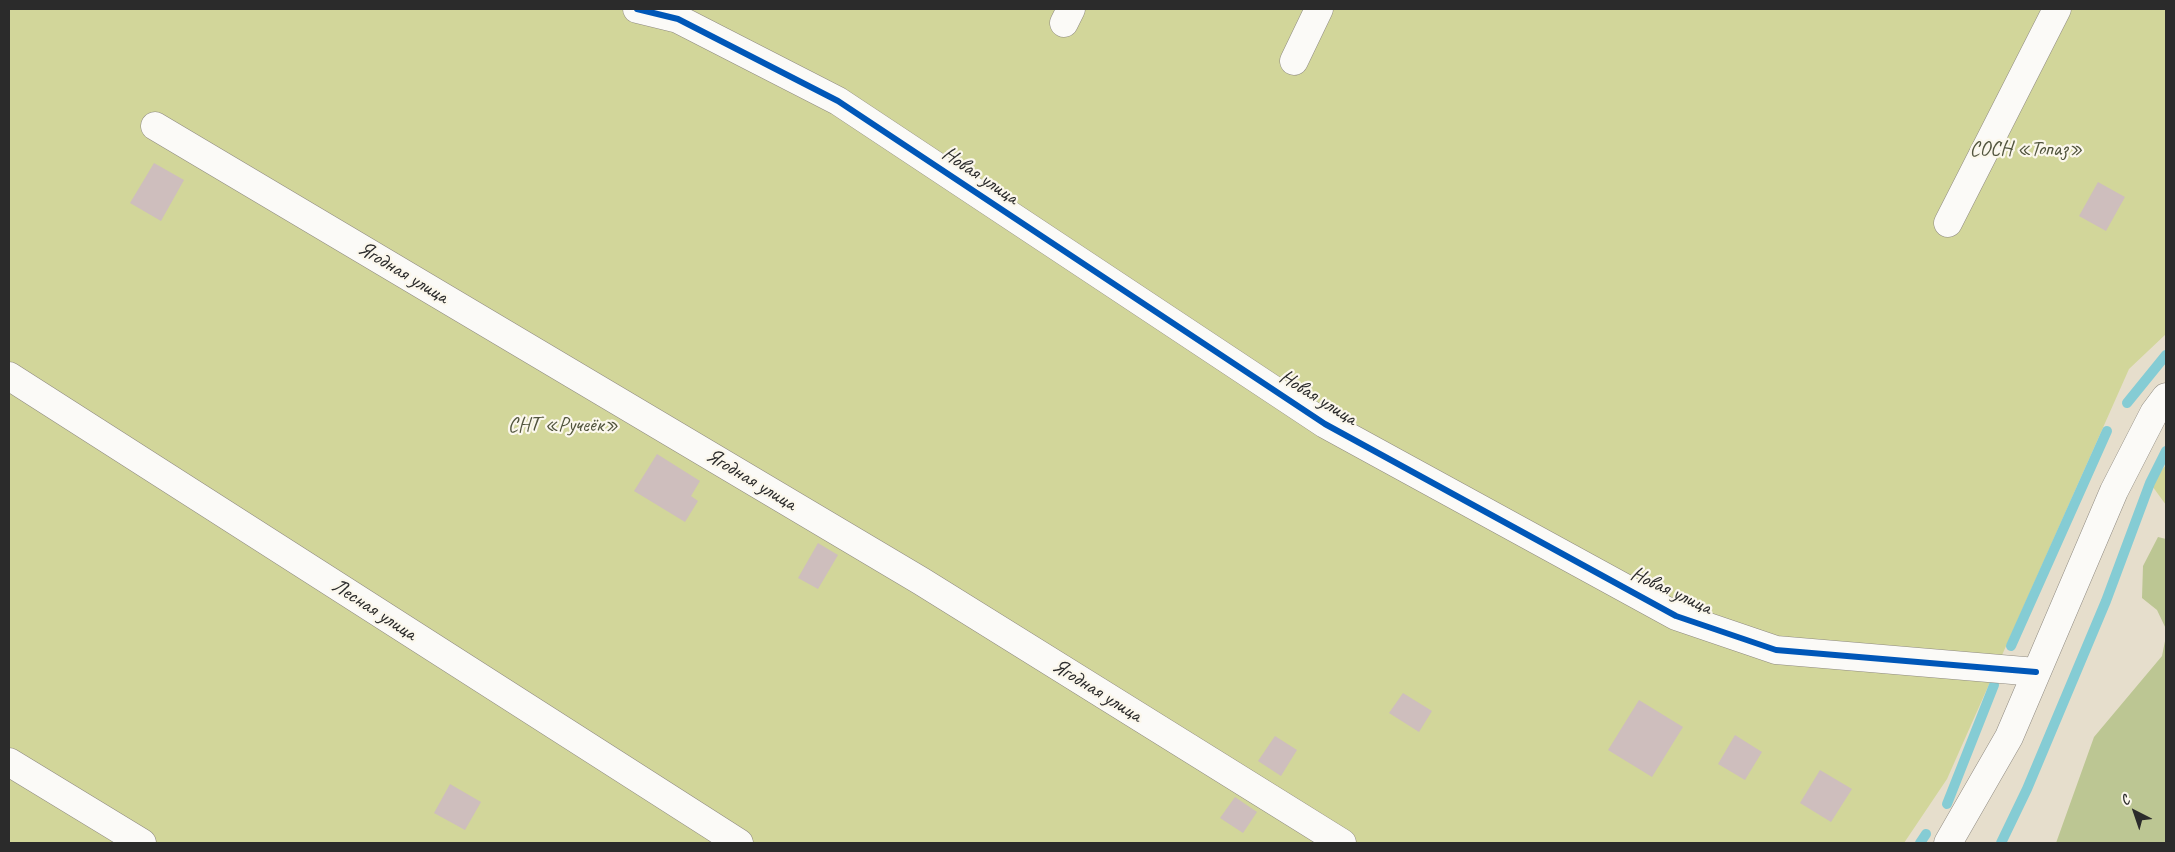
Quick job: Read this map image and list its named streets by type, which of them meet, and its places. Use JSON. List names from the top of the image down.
{
  "streets": {
    "street": ["Новая улица", "Ягодная улица", "Лесная улица"]
  },
  "parks": ["СОСН «Топаз»", "СНТ «Ручеёк»"],
  "north": "top left"
}
